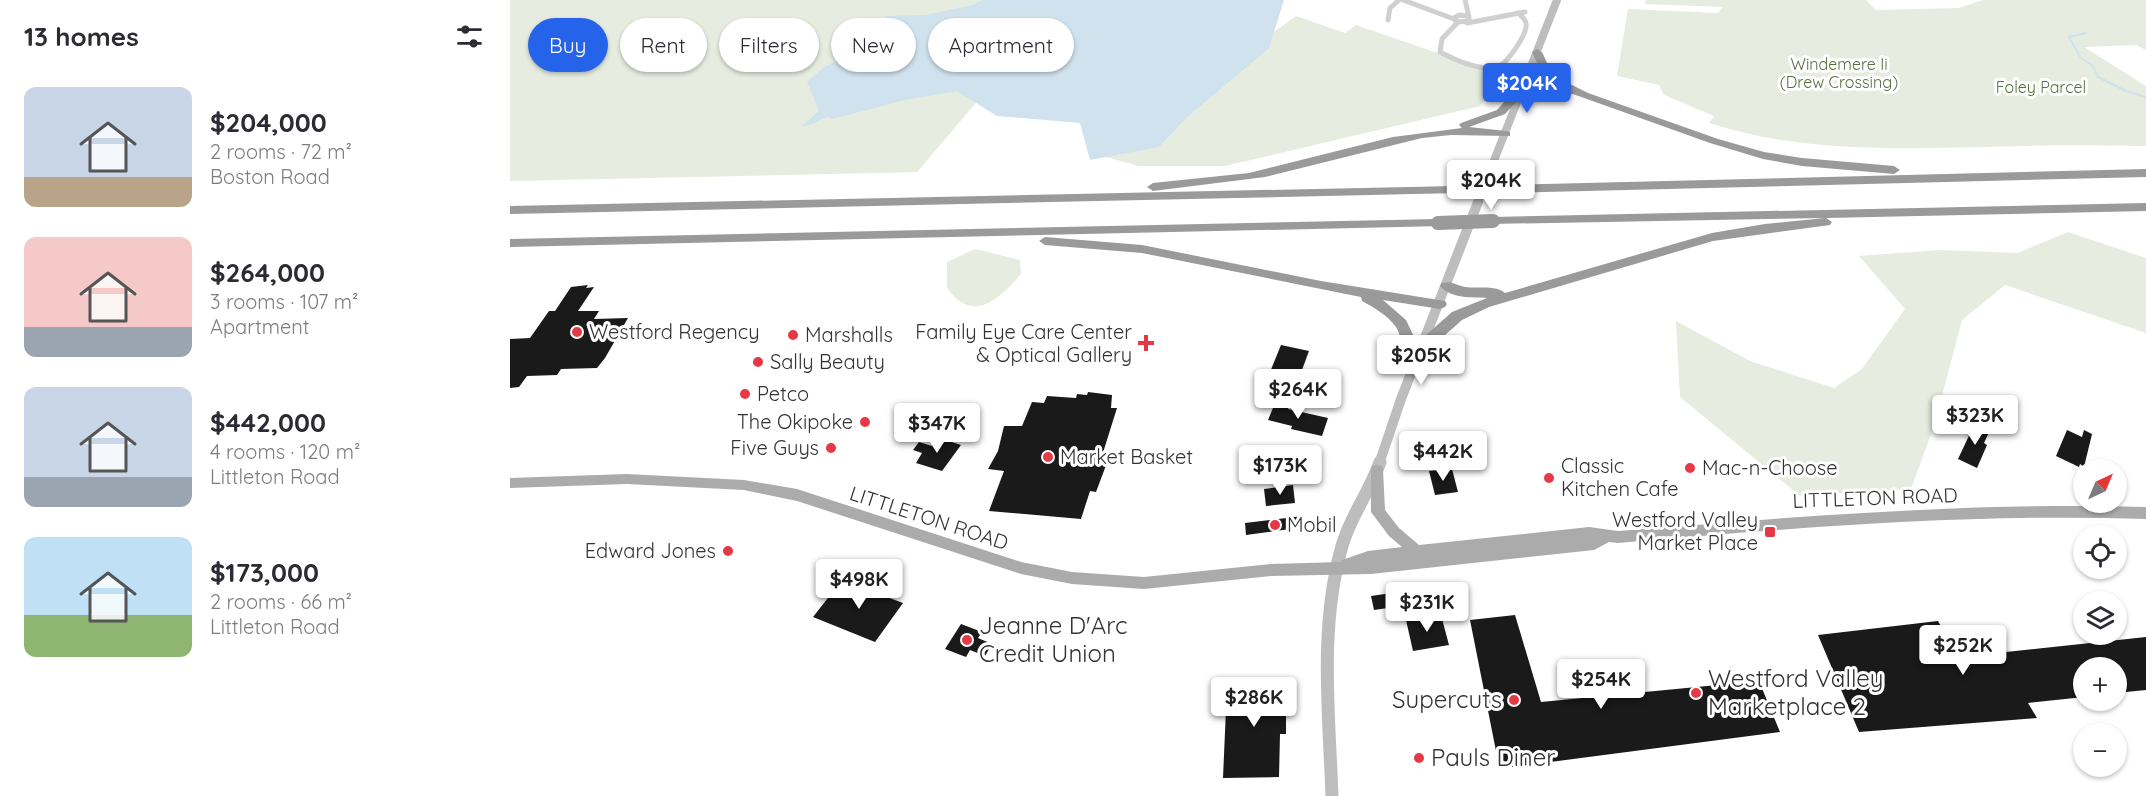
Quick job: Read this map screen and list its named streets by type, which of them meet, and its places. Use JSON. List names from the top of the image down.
{
  "streets": {
    "main road": ["LITTLETON ROAD"]
  },
  "parks": ["Windemere Ii (Drew Crossing)", "Foley Parcel"],
  "places": {
    "other": [
      "Westford Regency",
      "Marshalls",
      "Sally Beauty",
      "Petco",
      "The Okipoke",
      "Five Guys",
      "Market Basket",
      "Mac-n-Choose",
      "Classic Kitchen Cafe",
      "Mobil",
      "Edward Jones",
      "Jeanne D'Arc Credit Union",
      "Westford Valley Marketplace 2",
      "Supercuts",
      "Pauls Diner"
    ],
    "health": ["Family Eye Care Center & Optical Gallery"],
    "transit": ["Westford Valley Market Place"]
  },
  "north": "top right",
  "page": {
    "heading": "13 homes",
    "chip": [
      "Buy",
      "Rent",
      "Filters",
      "New",
      "Apartment"
    ],
    "price": [
      "$204K",
      "$204K",
      "$205K",
      "$264K",
      "$323K",
      "$347K",
      "$442K",
      "$173K",
      "$498K",
      "$231K",
      "$252K",
      "$254K",
      "$286K"
    ],
    "list": [
      {
        "name": "$204,000",
        "note": "2 rooms · 72 m² · Boston Road"
      },
      {
        "name": "$264,000",
        "note": "3 rooms · 107 m² · Apartment"
      },
      {
        "name": "$442,000",
        "note": "4 rooms · 120 m² · Littleton Road"
      },
      {
        "name": "$173,000",
        "note": "2 rooms · 66 m² · Littleton Road"
      }
    ],
    "map_buttons": ["+", "−"]
  }
}
